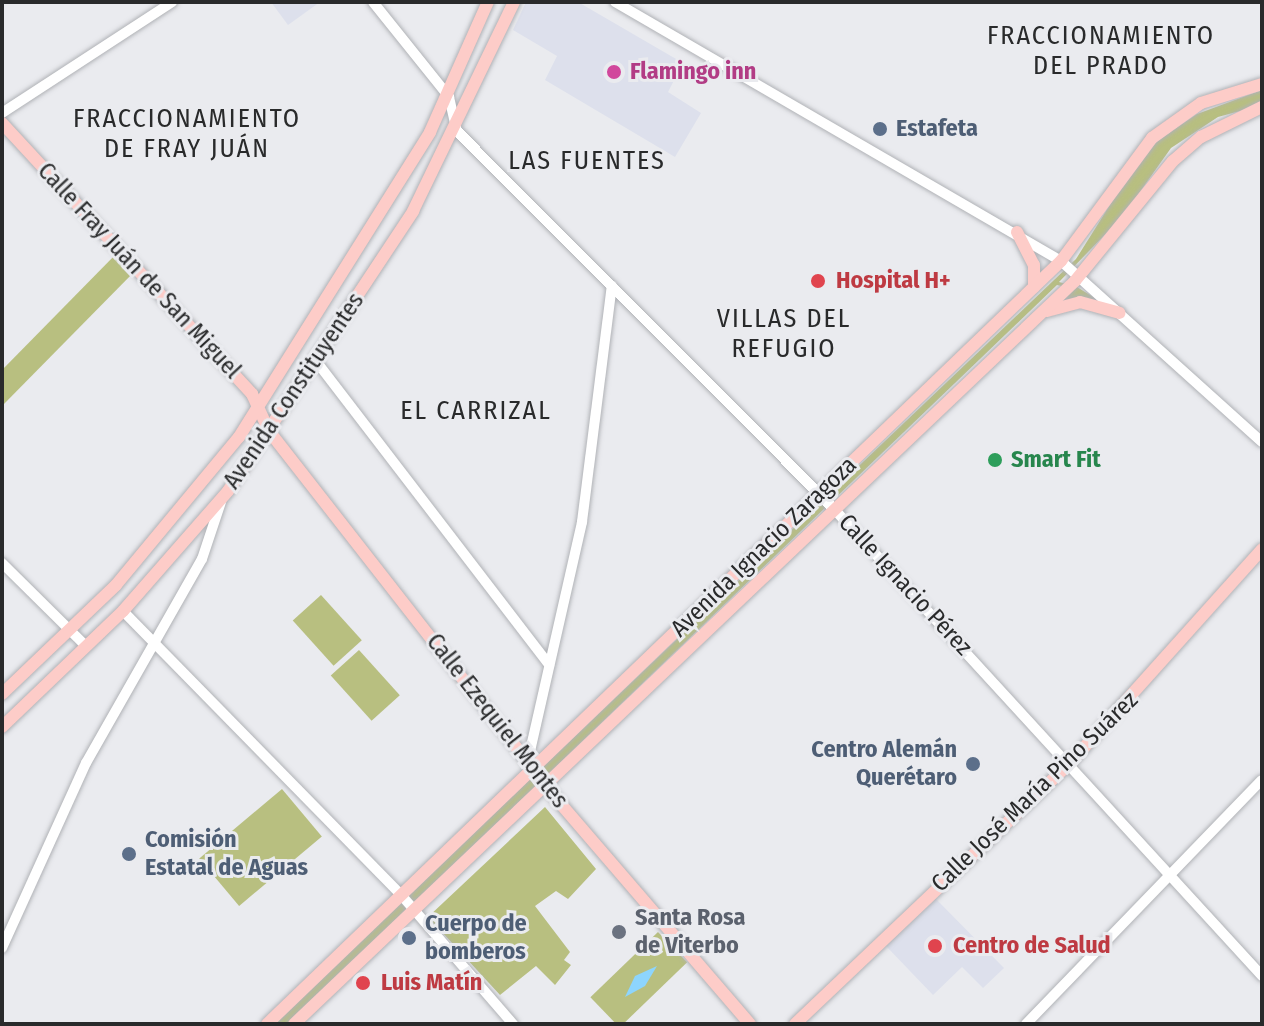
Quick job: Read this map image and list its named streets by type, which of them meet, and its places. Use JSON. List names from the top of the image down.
{
  "streets": {
    "main road": [
      "Calle Fray Juán de San Miguel",
      "Avenida Constituyentes",
      "Avenida Ignacio Zaragoza",
      "Calle Ezequiel Montes",
      "Calle José María Pino Suárez"
    ],
    "street": ["Calle Ignacio Pérez"]
  },
  "crossings": [
    ["Calle Fray Juán de San Miguel", "Avenida Constituyentes"],
    ["Calle Fray Juán de San Miguel", "Calle Ezequiel Montes"],
    ["Avenida Constituyentes", "Calle Ignacio Pérez"],
    ["Avenida Constituyentes", "Calle Ezequiel Montes"],
    ["Avenida Ignacio Zaragoza", "Calle Ignacio Pérez"],
    ["Avenida Ignacio Zaragoza", "Calle Ezequiel Montes"],
    ["Calle Ignacio Pérez", "Calle José María Pino Suárez"]
  ],
  "districts": [
    "FRACCIONAMIENTO DEL PRADO",
    "FRACCIONAMIENTO DE FRAY JUÁN",
    "LAS FUENTES",
    "VILLAS DEL REFUGIO",
    "EL CARRIZAL"
  ],
  "places": [
    "Flamingo inn",
    "Estafeta",
    "Hospital H+",
    "Smart Fit",
    "Centro Alemán Querétaro",
    "Comisión Estatal de Aguas",
    "Santa Rosa de Viterbo",
    "Cuerpo de bomberos",
    "Centro de Salud",
    "Luis Matín"
  ]
}
